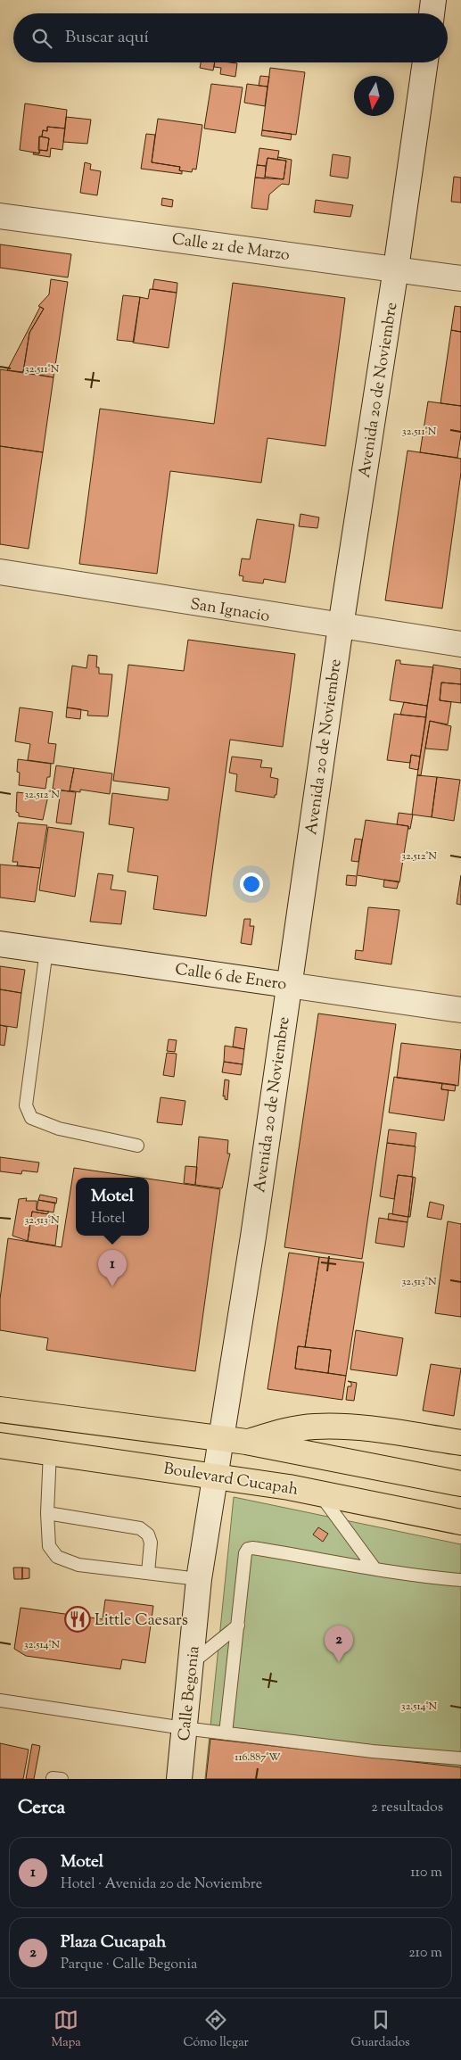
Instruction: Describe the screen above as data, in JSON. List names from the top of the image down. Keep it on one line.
{"streets":{"main road":["Calle 21 de Marzo","Avenida 20 de Noviembre","San Ignacio","Calle 6 de Enero","Boulevard Cucapah","Calle Begonia"]},"crossings":[["Calle 21 de Marzo","Avenida 20 de Noviembre"],["Avenida 20 de Noviembre","San Ignacio"],["Avenida 20 de Noviembre","Calle 6 de Enero"],["Avenida 20 de Noviembre","Boulevard Cucapah"],["Avenida 20 de Noviembre","Calle Begonia"],["Boulevard Cucapah","Calle Begonia"]],"places":{"restaurant":["Little Caesars"]},"north":"bottom","page":{"search":"Buscar aquí","popup":["Motel","Hotel"],"pins":["1","2"],"heading":["Cerca","2 resultados"],"list":[{"mark":"1","name":"Motel","note":"Hotel · Avenida 20 de Noviembre","value":"110 m"},{"mark":"2","name":"Plaza Cucapah","note":"Parque · Calle Begonia","value":"210 m"}],"nav":["Mapa","Cómo llegar","Guardados"]},"coordinates":["32.511°N","32.512°N","32.513°N","32.514°N","116.887°W"]}
